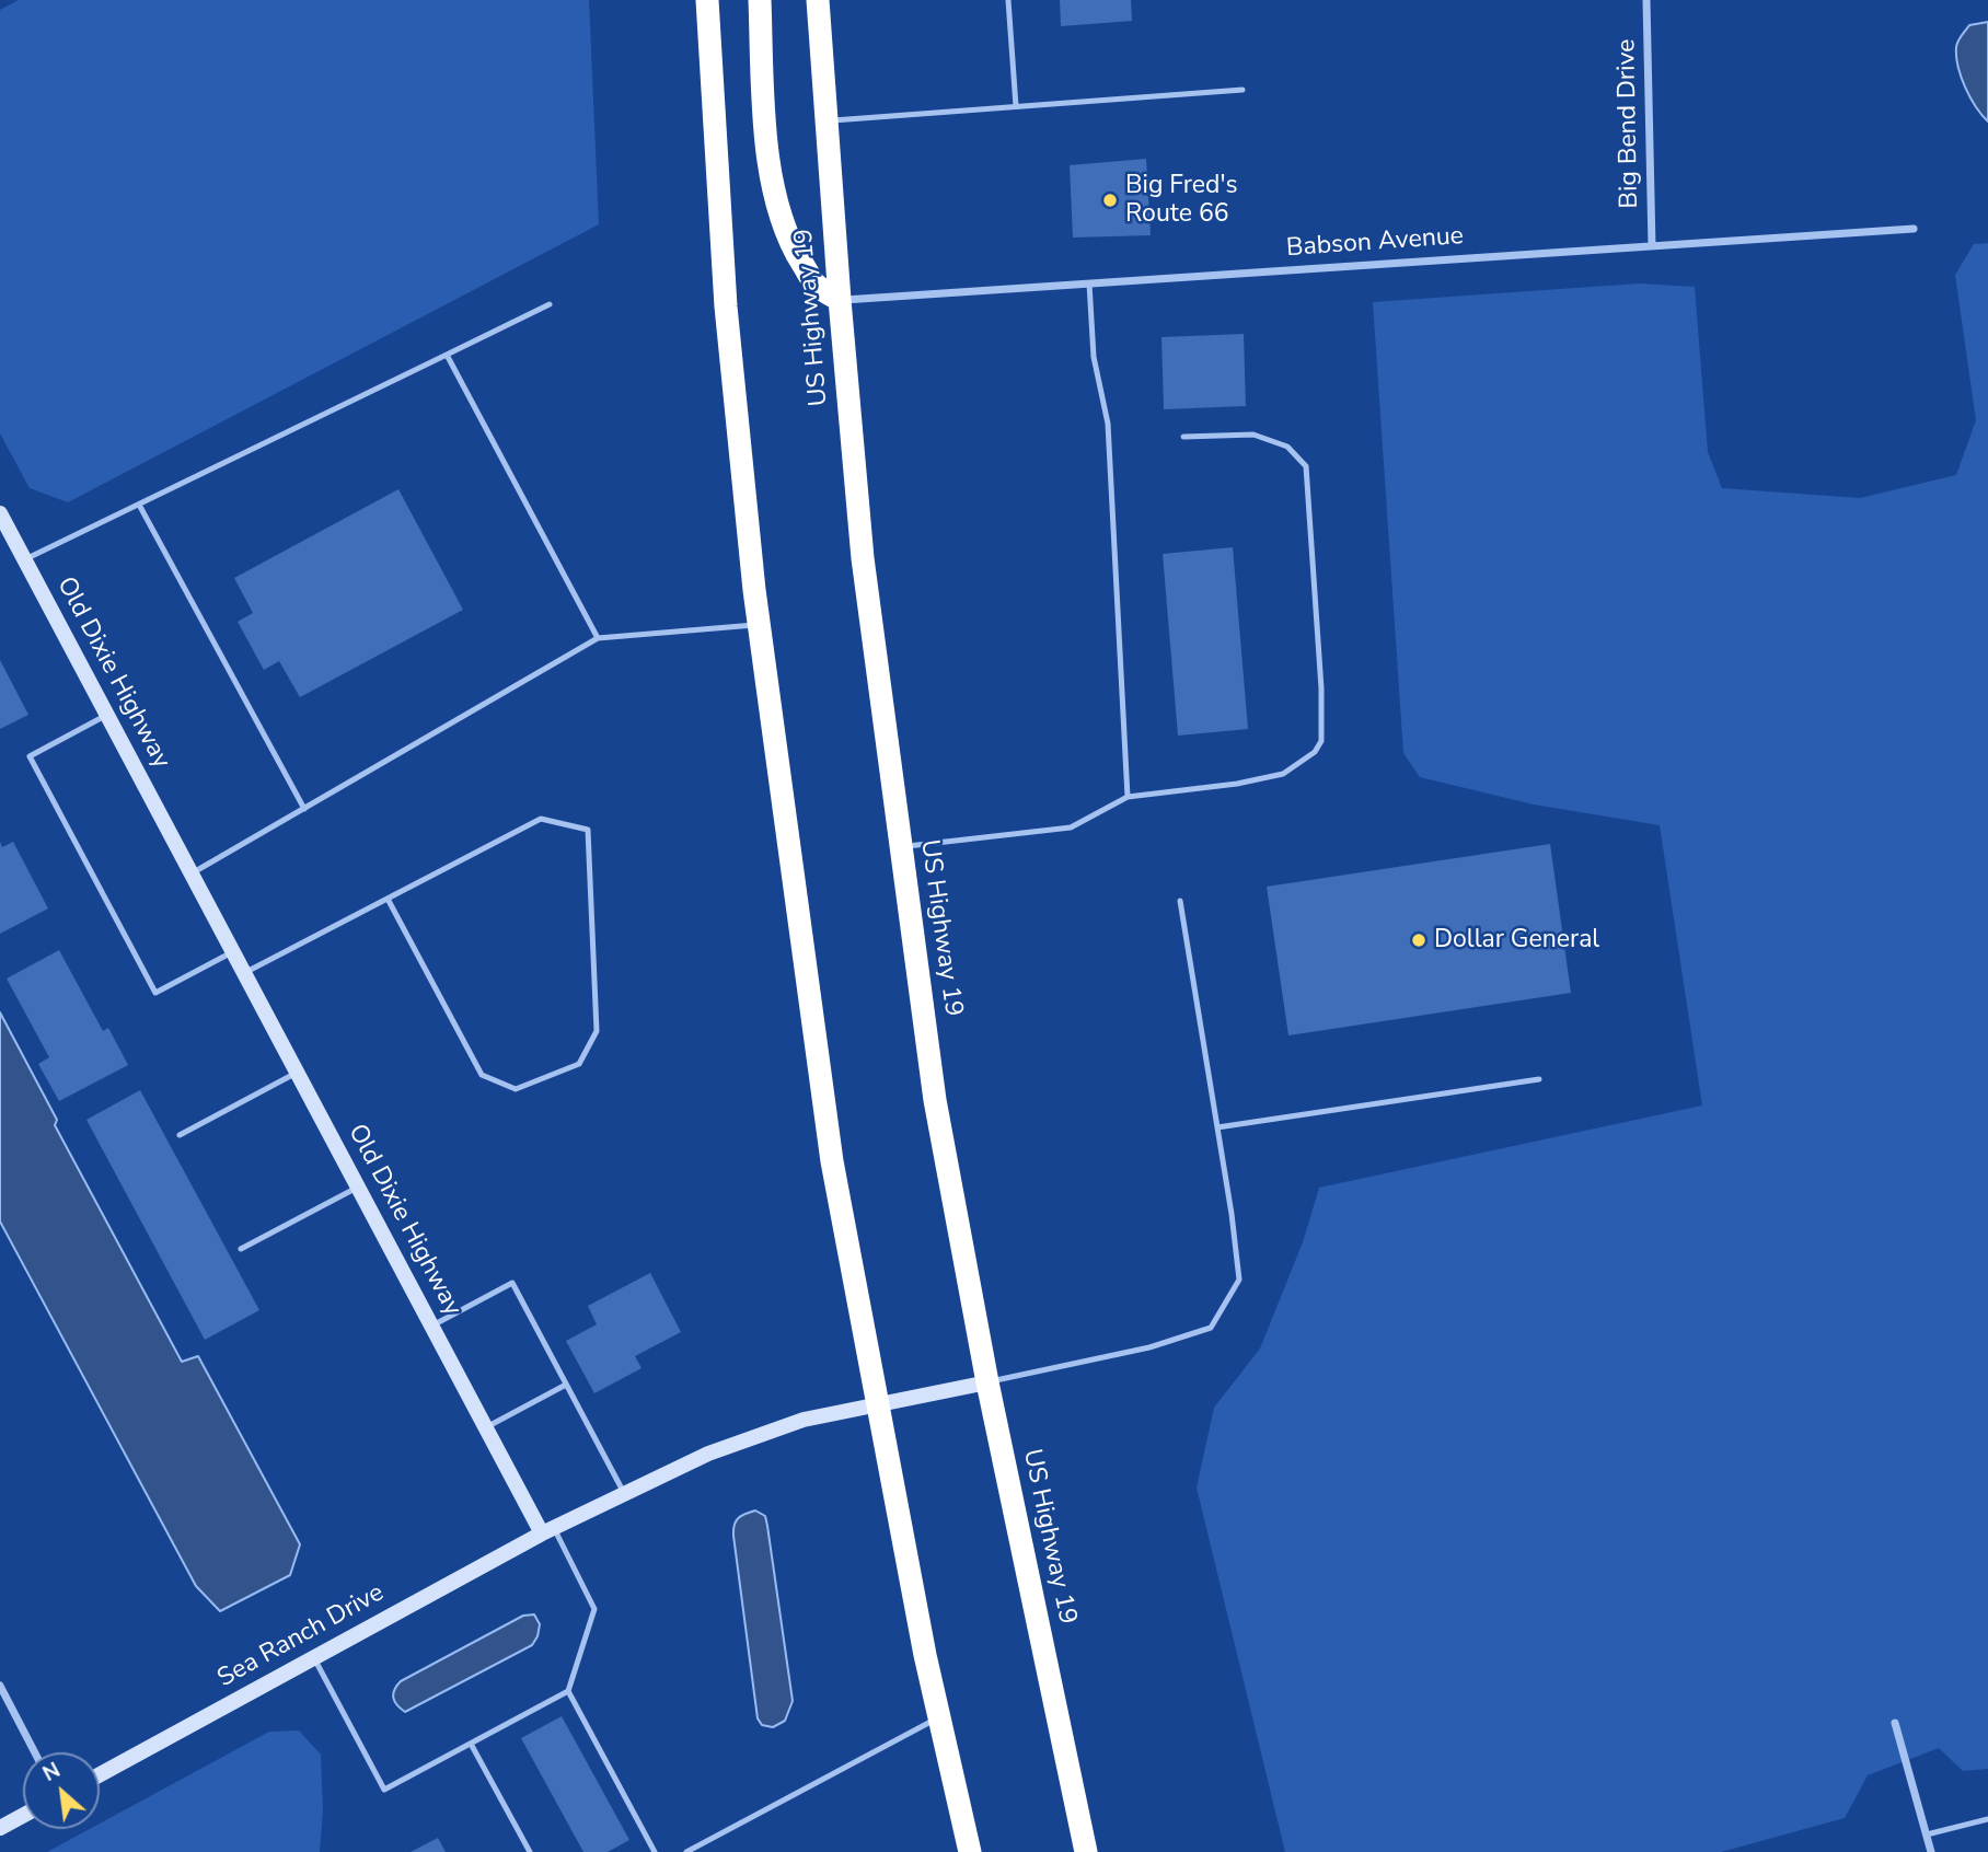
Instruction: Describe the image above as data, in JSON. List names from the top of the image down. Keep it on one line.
{"streets":{"highway":["US Highway 19"],"street":["Big Bend Drive","Babson Avenue","Old Dixie Highway","Sea Ranch Drive"]},"crossings":[["Big Bend Drive","Babson Avenue"],["Babson Avenue","US Highway 19"],["Old Dixie Highway","Sea Ranch Drive"]],"places":["Big Fred's Route 66","Dollar General"],"north":"top left"}
